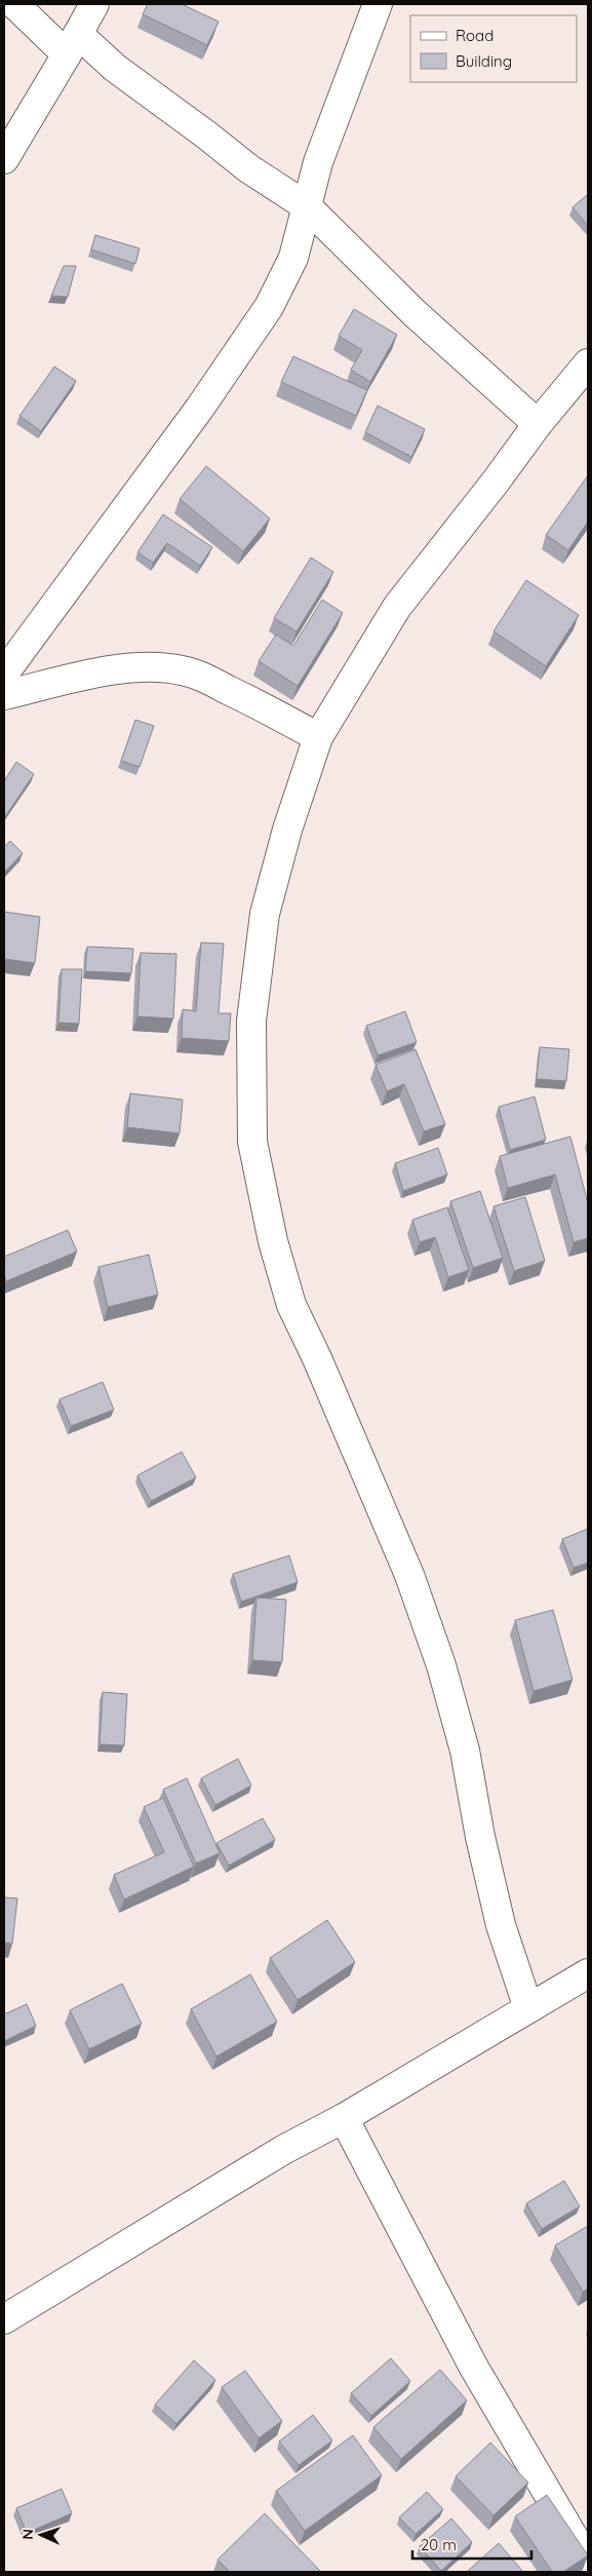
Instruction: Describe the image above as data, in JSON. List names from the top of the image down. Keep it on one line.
{"legend":["Road","Building"],"scale_bar":"20 m","north":"left"}
